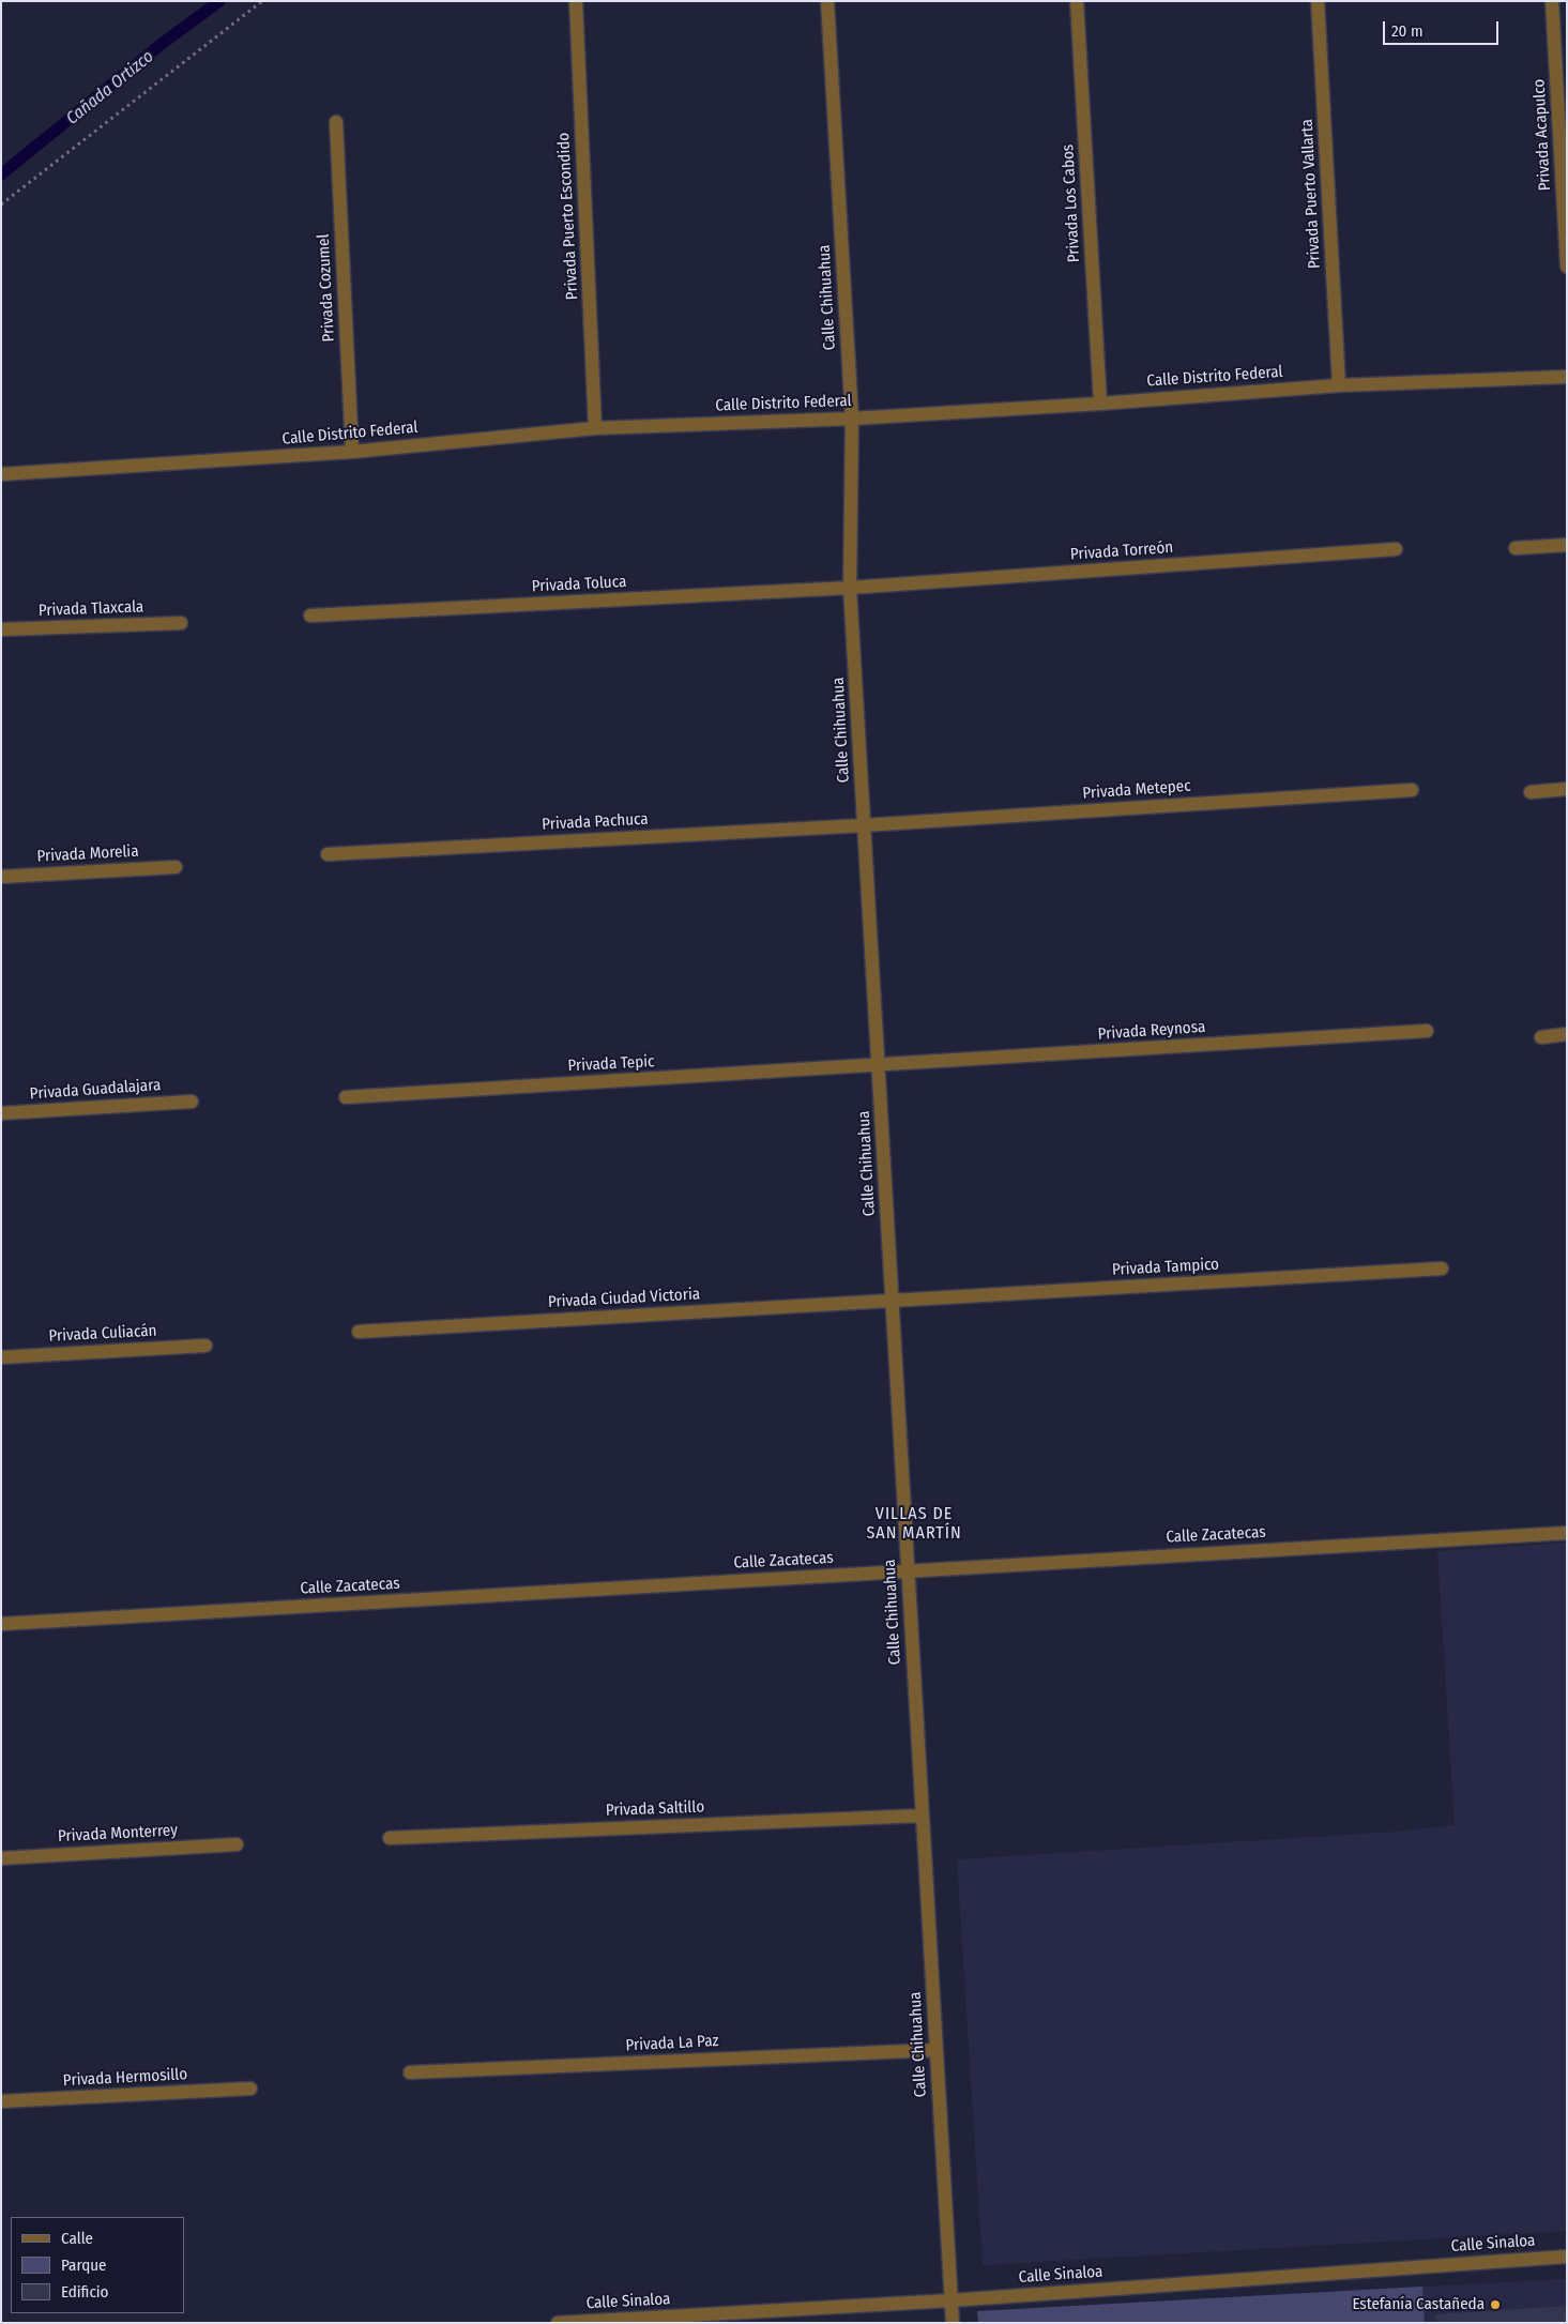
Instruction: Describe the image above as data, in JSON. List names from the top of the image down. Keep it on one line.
{"streets":{"street":["Privada Acapulco","Privada Puerto Vallarta","Privada Los Cabos","Privada Puerto Escondido","Privada Cozumel","Calle Chihuahua","Calle Distrito Federal","Privada Torreón","Privada Toluca","Privada Tlaxcala","Privada Metepec","Privada Pachuca","Privada Morelia","Privada Reynosa","Privada Tepic","Privada Guadalajara","Privada Tampico","Privada Ciudad Victoria","Privada Culiacán","Calle Zacatecas","Privada Saltillo","Privada Monterrey","Privada La Paz","Privada Hermosillo","Calle Sinaloa"]},"crossings":[["Privada Puerto Vallarta","Calle Distrito Federal"],["Privada Los Cabos","Calle Distrito Federal"],["Privada Puerto Escondido","Calle Distrito Federal"],["Privada Cozumel","Calle Distrito Federal"],["Calle Chihuahua","Calle Distrito Federal"],["Calle Chihuahua","Privada Torreón"],["Calle Chihuahua","Privada Toluca"],["Calle Chihuahua","Privada Metepec"],["Calle Chihuahua","Privada Pachuca"],["Calle Chihuahua","Privada Reynosa"],["Calle Chihuahua","Privada Tepic"],["Calle Chihuahua","Privada Tampico"],["Calle Chihuahua","Privada Ciudad Victoria"],["Calle Chihuahua","Calle Zacatecas"],["Calle Chihuahua","Privada Saltillo"],["Calle Chihuahua","Privada La Paz"],["Calle Chihuahua","Calle Sinaloa"],["Privada Torreón","Privada Toluca"],["Privada Metepec","Privada Pachuca"],["Privada Reynosa","Privada Tepic"],["Privada Tampico","Privada Ciudad Victoria"]],"districts":["VILLAS DE SAN MARTÍN"],"water":["Cañada Ortizco"],"places":["Estefanía Castañeda"],"legend":["Calle","Parque","Edificio"],"scale_bar":"20 m"}
